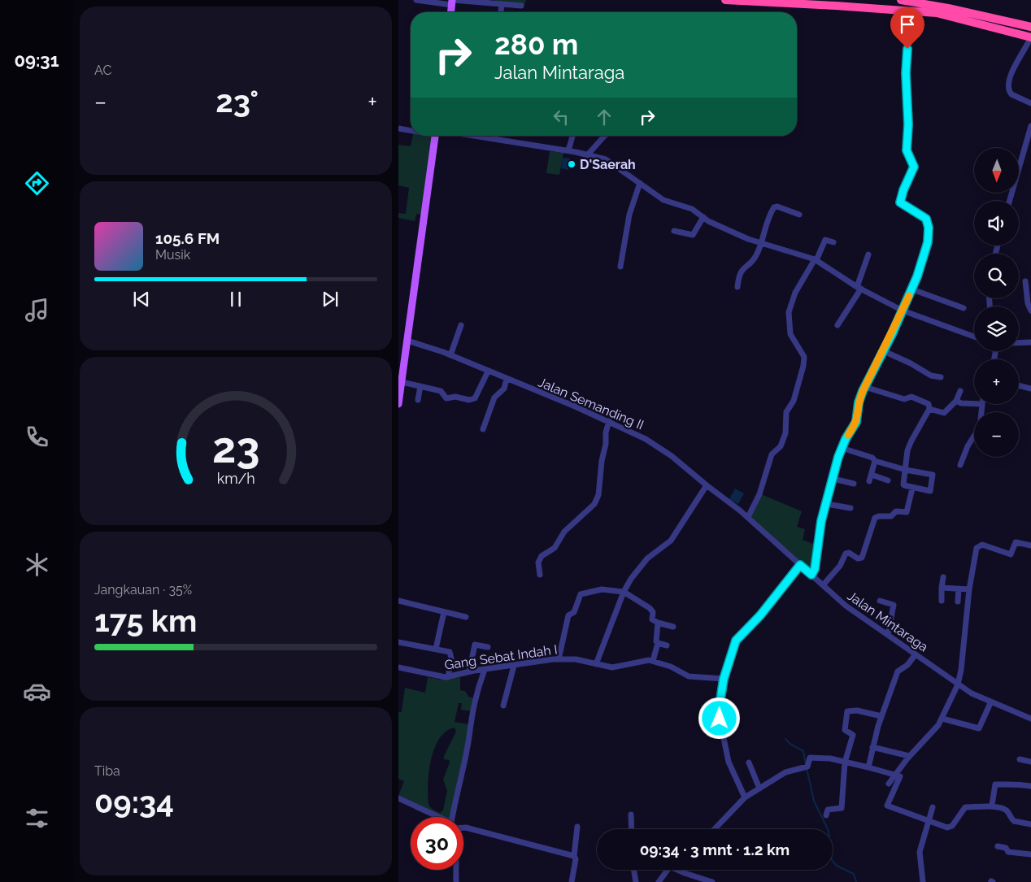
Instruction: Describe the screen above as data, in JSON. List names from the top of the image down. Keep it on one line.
{"streets":{"street":["Jalan Semanding II","Jalan Mintaraga","Gang Sebat Indah I"]},"crossings":[["Jalan Semanding II","Jalan Mintaraga"]],"places":["D'Saerah"],"north":"bottom","page":{"tabs":"09:31","tile":["AC",["Jangkauan · 35%","175 km"],["Tiba","09:34"]],"turn":["280 m","Jalan Mintaraga"],"heat":["−","23°","+"],"map_buttons":["+","−"],"song":["105.6 FM","Musik"],"limit":"30","trip":"09:34 · 3 mnt · 1.2 km","gauge":["23","km/h"]}}
